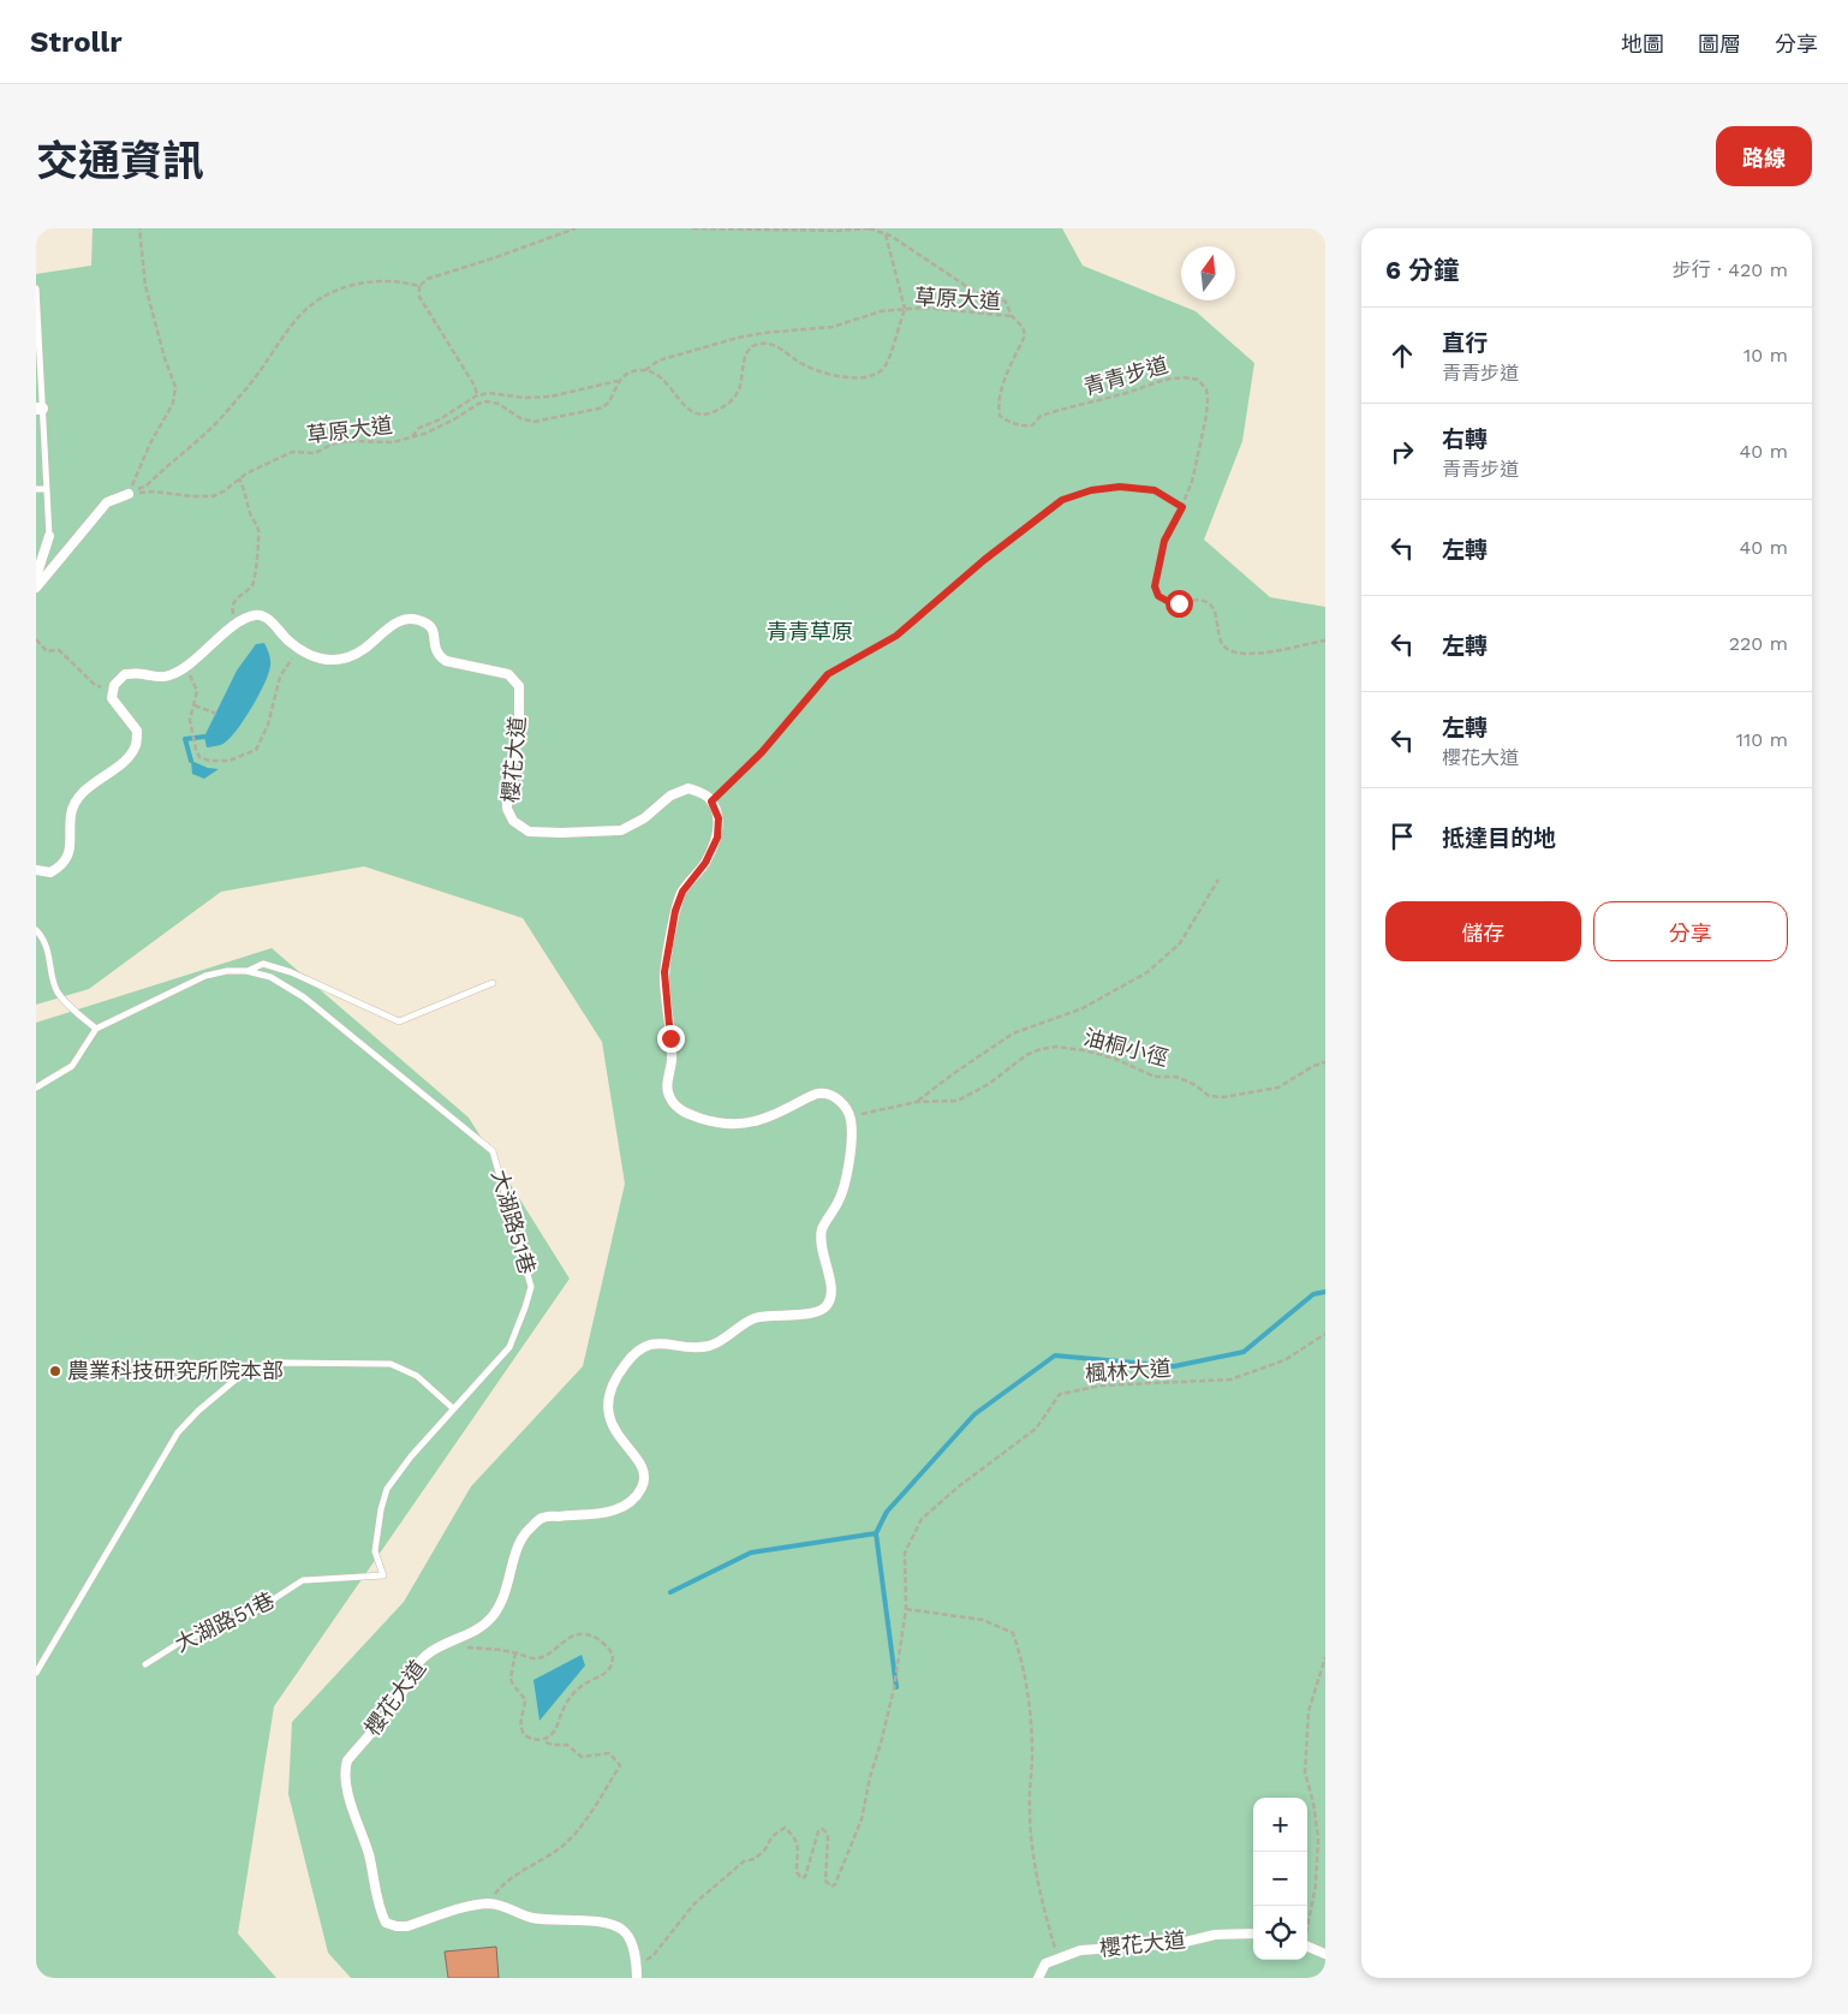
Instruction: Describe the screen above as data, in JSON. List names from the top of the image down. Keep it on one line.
{"streets":{"street":["櫻花大道"],"lane":["大湖路51巷"],"path":["草原大道","青青步道","油桐小徑","楓林大道"]},"crossings":[["草原大道","青青步道"],["櫻花大道","油桐小徑"]],"parks":["青青草原"],"places":["農業科技研究所院本部"],"north":"top","page":{"header":"Strollr","nav":["地圖","圖層","分享"],"title":"交通資訊","buttons":["路線",["儲存","分享"]],"heading":["6 分鐘","步行 · 420 m"],"list":[["直行","青青步道","10 m"],["右轉","青青步道","40 m"],["左轉","40 m"],["左轉","220 m"],["左轉","櫻花大道","110 m"],"抵達目的地"],"map_buttons":["+","−"]}}
